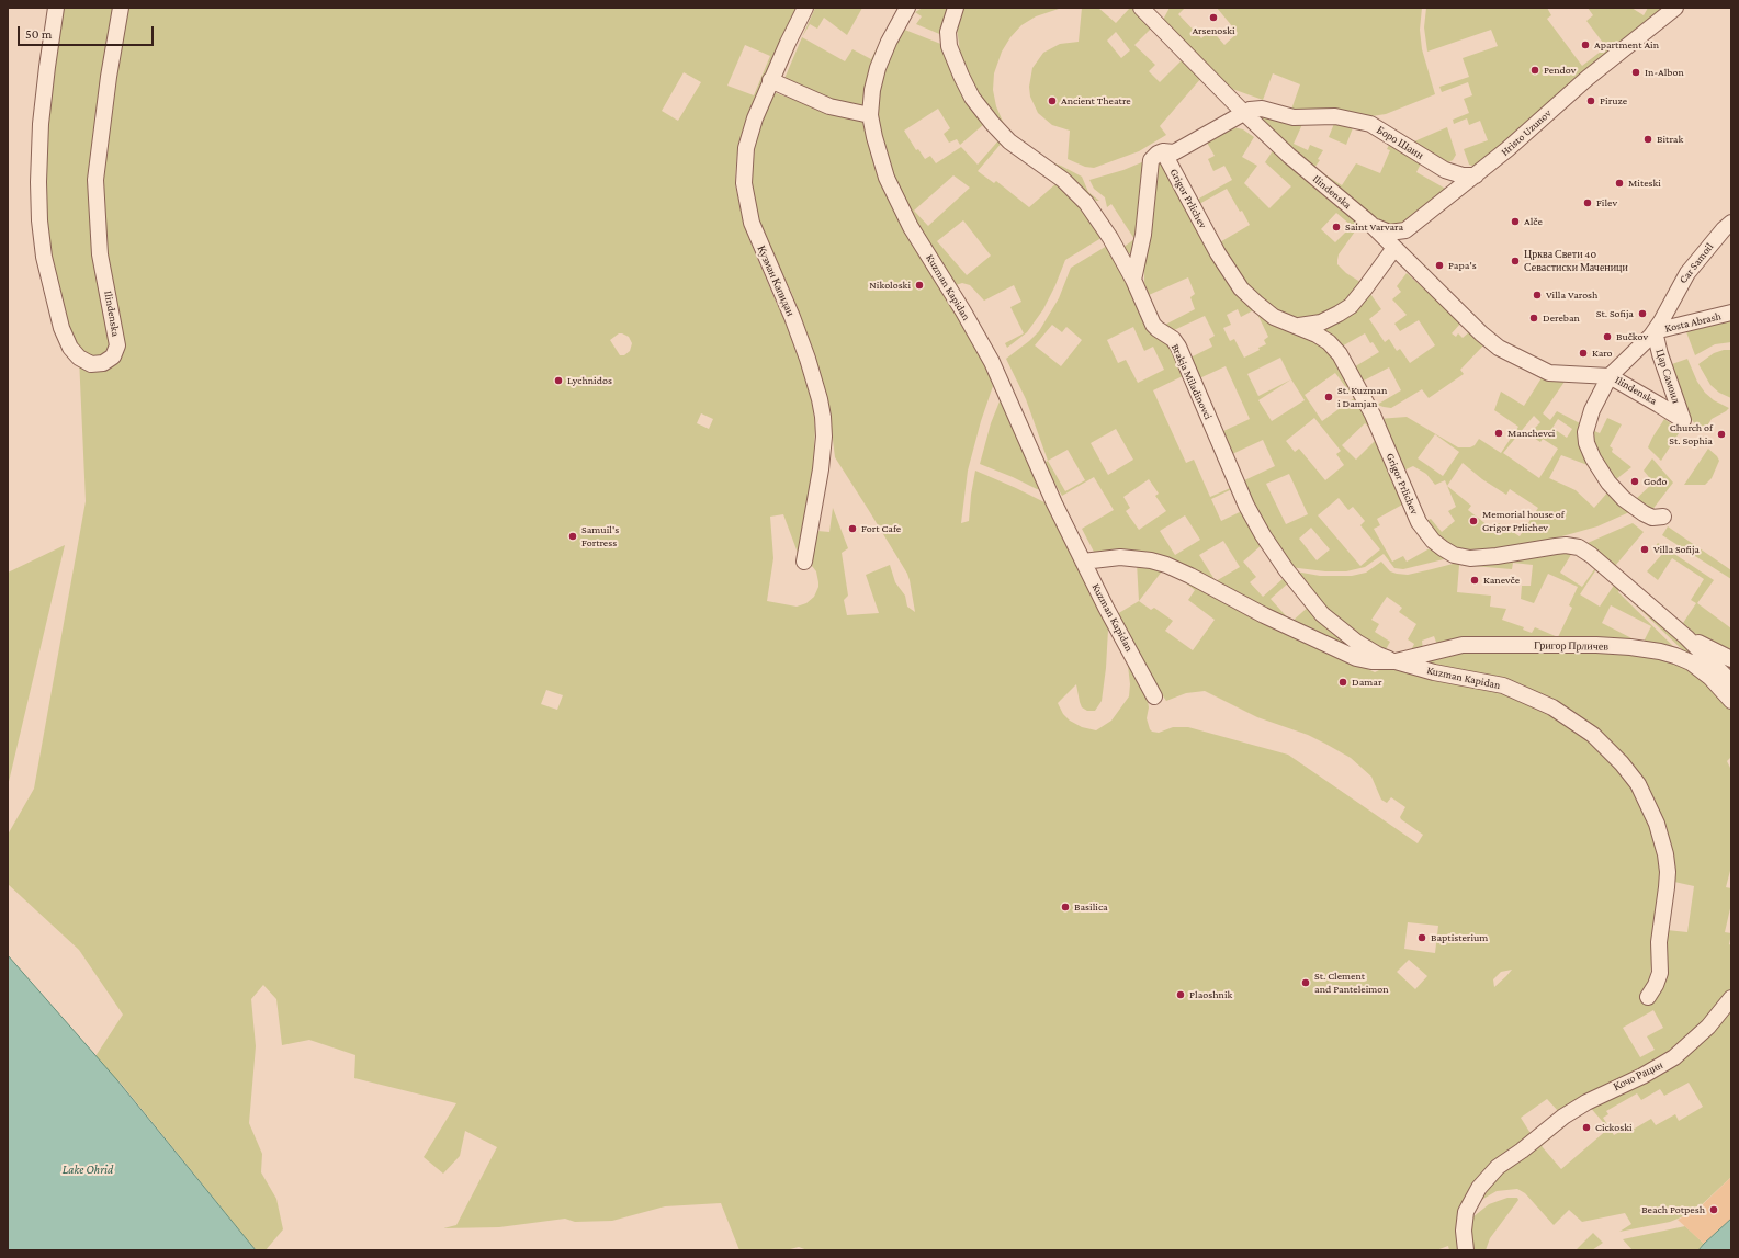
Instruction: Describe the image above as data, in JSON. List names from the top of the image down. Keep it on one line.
{"streets":{"street":["Hristo Uzunov","Боро Шаин","Ilindenska","Grigor Prlichev","Car Samoil","Кузман Капидан","Kuzman Kapidan","Kosta Abrash","Цар Самоил","Brakja Miladinovci","Григор Прличев","Кочо Рацин"]},"crossings":[["Hristo Uzunov","Боро Шаин"],["Hristo Uzunov","Ilindenska"],["Боро Шаин","Ilindenska"],["Ilindenska","Car Samoil"],["Ilindenska","Kosta Abrash"],["Ilindenska","Цар Самоил"],["Car Samoil","Kosta Abrash"],["Car Samoil","Цар Самоил"],["Kuzman Kapidan","Brakja Miladinovci"],["Kuzman Kapidan","Григор Прличев"],["Kosta Abrash","Цар Самоил"],["Brakja Miladinovci","Григор Прличев"]],"water":["Lake Ohrid"],"places":["Arsenoski","Apartment Ain","Pendov","In-Albon","Ancient Theatre","Piruze","Bitrak","Miteski","Filev","Alče","Saint Varvara","Црква Свети 40 Севастиски Маченици","Papa's","Nikoloski","Villa Varosh","St. Sofija","Dereban","Bučkov","Karo","Lychnidos","St. Kuzman i Damjan","Manchevci","Church of St. Sophia","Gođo","Memorial house of Grigor Prlichev","Fort Cafe","Samuil's Fortress","Villa Sofija","Kanevče","Damar","Basilica","Baptisterium","St. Clement and Panteleimon","Plaoshnik","Cickoski","Beach Potpesh"],"scale_bar":"50 m"}
